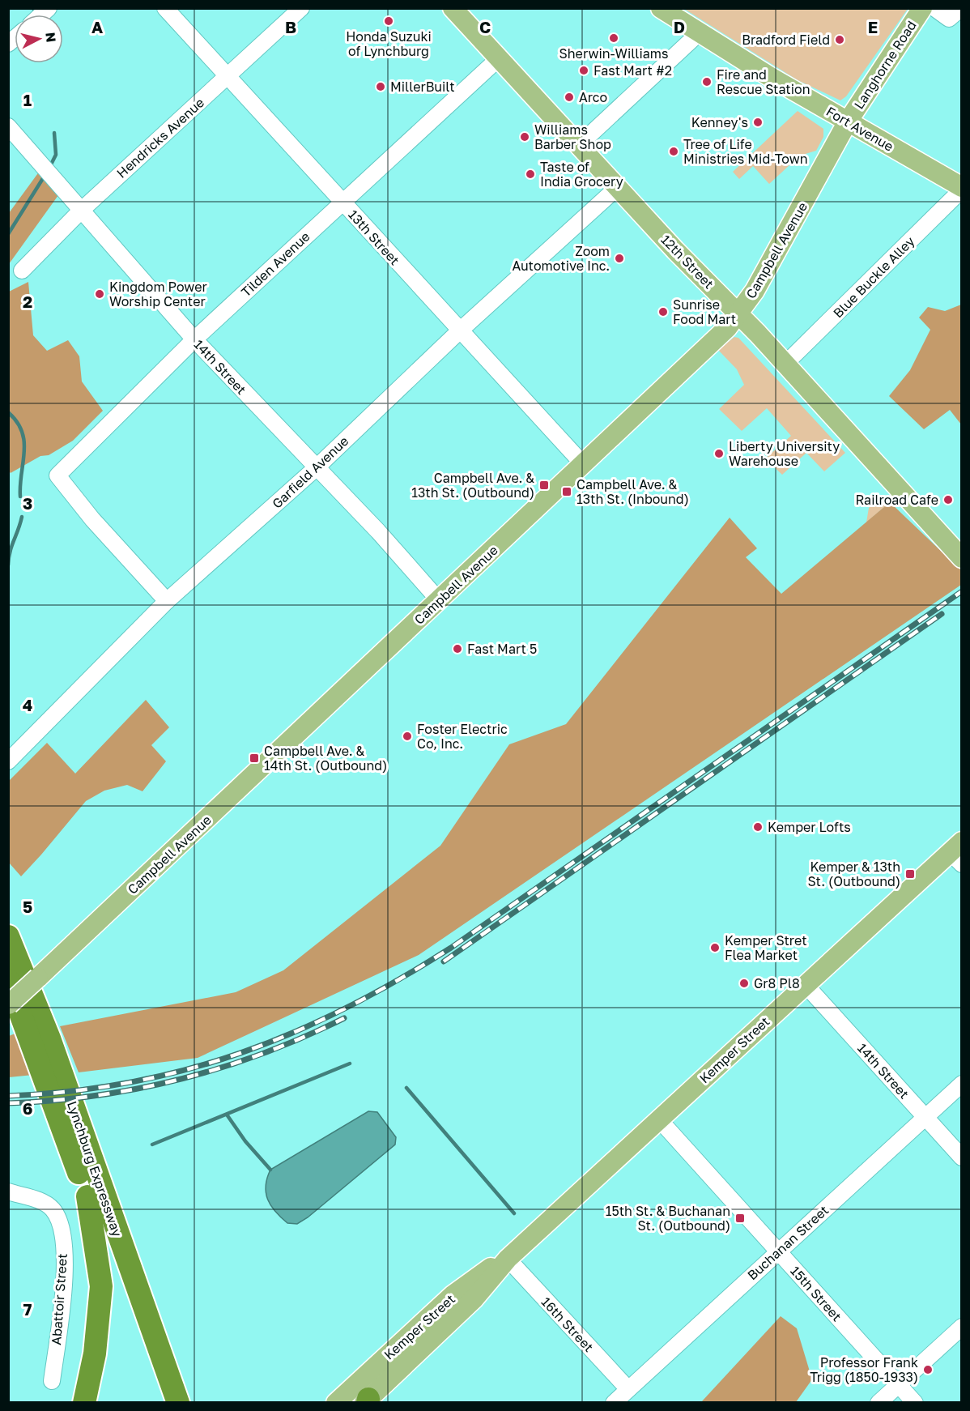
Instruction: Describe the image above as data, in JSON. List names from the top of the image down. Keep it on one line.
{"streets":{"highway":["Lynchburg Expressway"],"main road":["Langhorne Road","Fort Avenue","Campbell Avenue","12th Street","Kemper Street"],"street":["Hendricks Avenue","13th Street","Tilden Avenue","Blue Buckle Alley","14th Street","Garfield Avenue","Buchanan Street","15th Street","Abattoir Street","16th Street"]},"crossings":[["Langhorne Road","Fort Avenue"],["Langhorne Road","Campbell Avenue"],["Fort Avenue","Campbell Avenue"],["Fort Avenue","Blue Buckle Alley"],["Hendricks Avenue","13th Street"],["Hendricks Avenue","14th Street"],["13th Street","Campbell Avenue"],["13th Street","Tilden Avenue"],["13th Street","Garfield Avenue"],["Campbell Avenue","12th Street"],["Campbell Avenue","14th Street"],["12th Street","Tilden Avenue"],["12th Street","Blue Buckle Alley"],["12th Street","Garfield Avenue"],["Tilden Avenue","14th Street"],["Tilden Avenue","Garfield Avenue"],["14th Street","Garfield Avenue"],["14th Street","Kemper Street"],["14th Street","Buchanan Street"],["Kemper Street","15th Street"],["Kemper Street","16th Street"],["Buchanan Street","15th Street"],["Buchanan Street","16th Street"]],"places":{"other":["Honda Suzuki of Lynchburg","Sherwin-Williams","Bradford Field","Fast Mart #2","Fire and Rescue Station","MillerBuilt","Arco","Kenney's","Williams Barber Shop","Tree of Life Ministries Mid-Town","Taste of India Grocery","Zoom Automotive Inc.","Kingdom Power Worship Center","Sunrise Food Mart","Liberty University Warehouse","Railroad Cafe","Fast Mart 5","Foster Electric Co, Inc.","Kemper Lofts","Kemper Stret Flea Market","Gr8 Pl8","Professor Frank Trigg (1850-1933)"],"transit":["Campbell Ave. & 13th St. (Outbound)","Campbell Ave. & 13th St. (Inbound)","Campbell Ave. & 14th St. (Outbound)","Kemper & 13th St. (Outbound)","15th St. & Buchanan St. (Outbound)"]},"north":"right","grid":{"columns":["A","B","C","D","E"],"rows":["1","2","3","4","5","6","7"]}}
